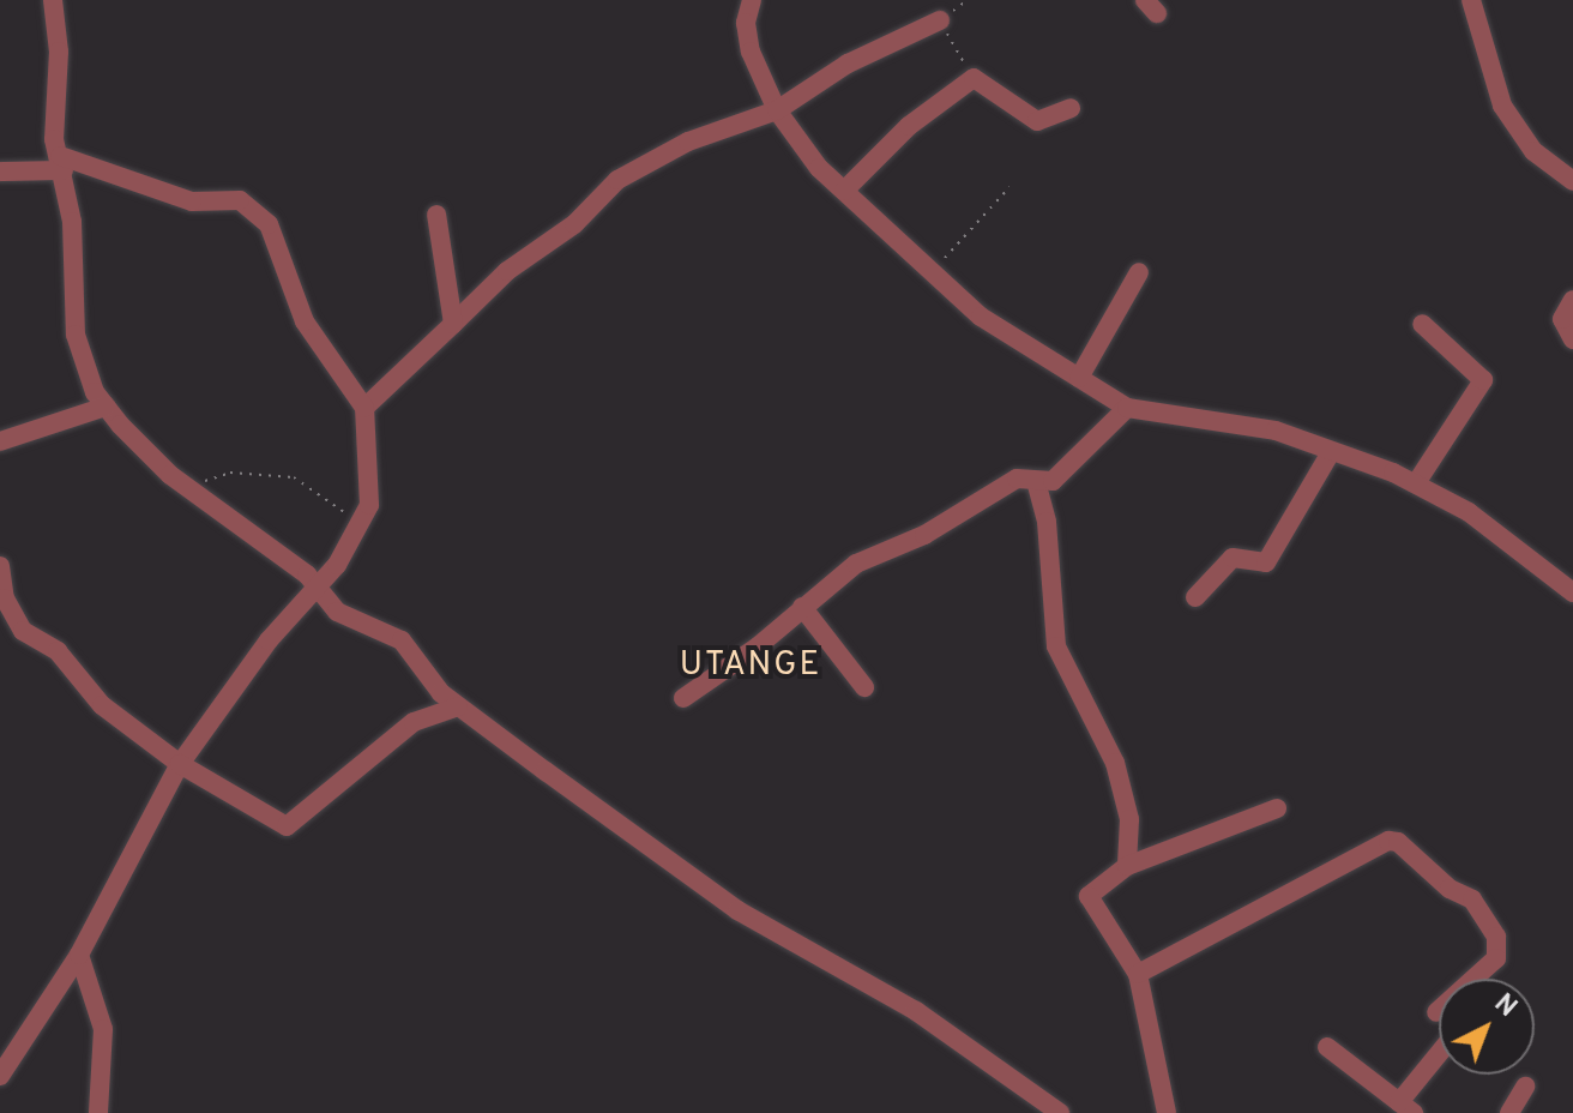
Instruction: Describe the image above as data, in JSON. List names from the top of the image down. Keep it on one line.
{"districts":["UTANGE"],"north":"top right"}
